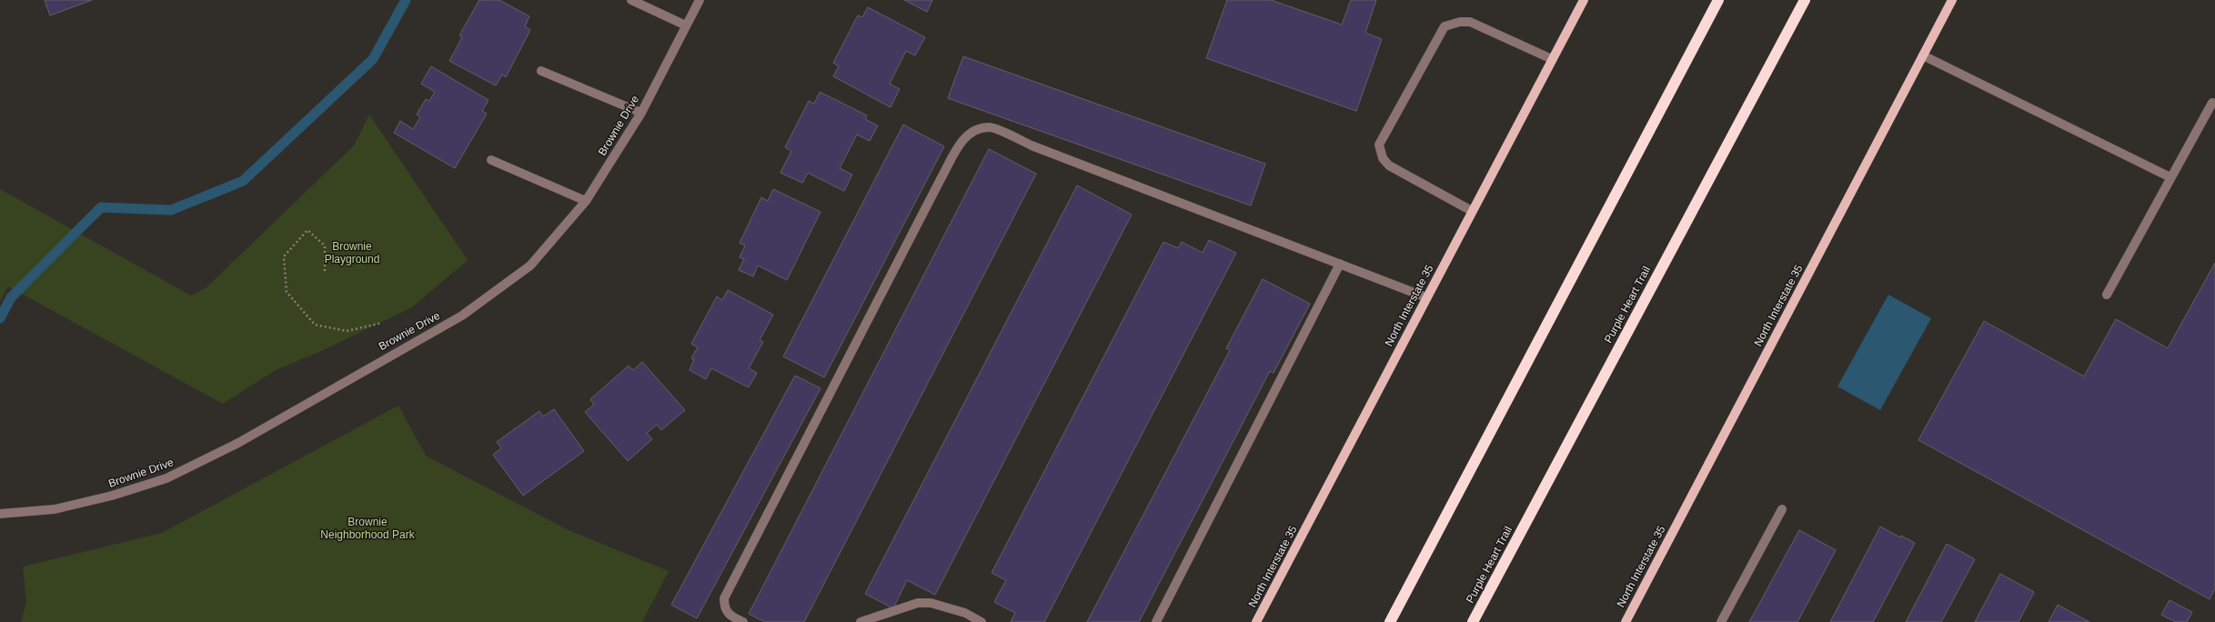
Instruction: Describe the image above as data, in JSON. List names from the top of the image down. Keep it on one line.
{"streets":{"highway":["Purple Heart Trail"],"main road":["North Interstate 35"],"street":["Brownie Drive"]},"parks":["Brownie Playground","Brownie Neighborhood Park"]}
